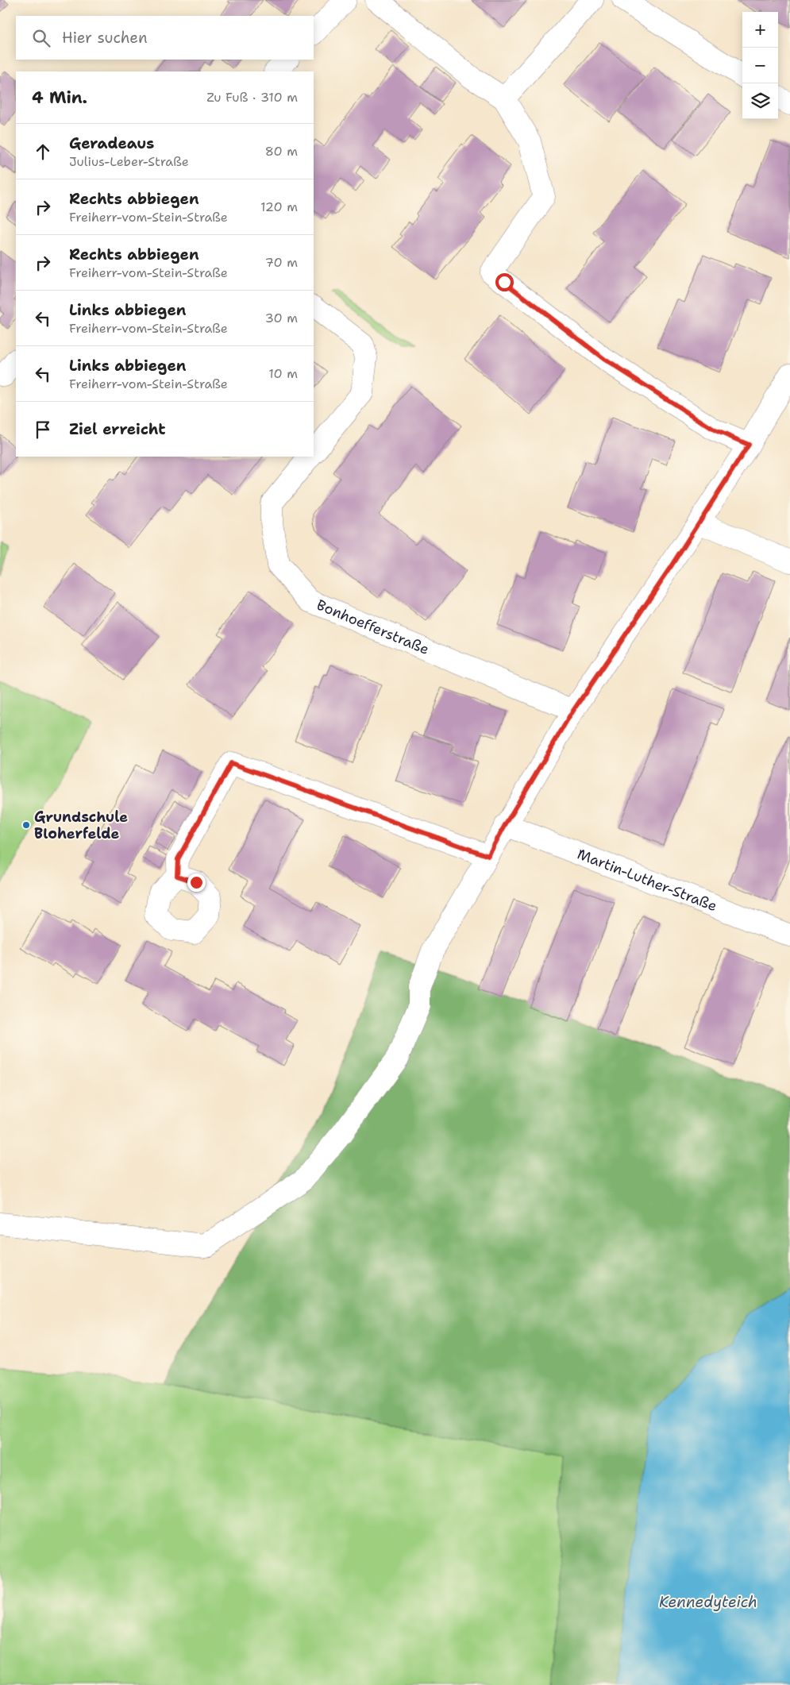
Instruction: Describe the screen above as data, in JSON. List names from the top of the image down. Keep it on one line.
{"streets":{"street":["Bonhoefferstraße","Martin-Luther-Straße"]},"water":["Kennedyteich"],"places":["Grundschule Bloherfelde"],"page":{"map_buttons":["+","−"],"search":"Hier suchen","heading":["4 Min.","Zu Fuß · 310 m"],"list":[["Geradeaus","Julius-Leber-Straße","80 m"],["Rechts abbiegen","Freiherr-vom-Stein-Straße","120 m"],["Rechts abbiegen","Freiherr-vom-Stein-Straße","70 m"],["Links abbiegen","Freiherr-vom-Stein-Straße","30 m"],["Links abbiegen","Freiherr-vom-Stein-Straße","10 m"],"Ziel erreicht"]}}
